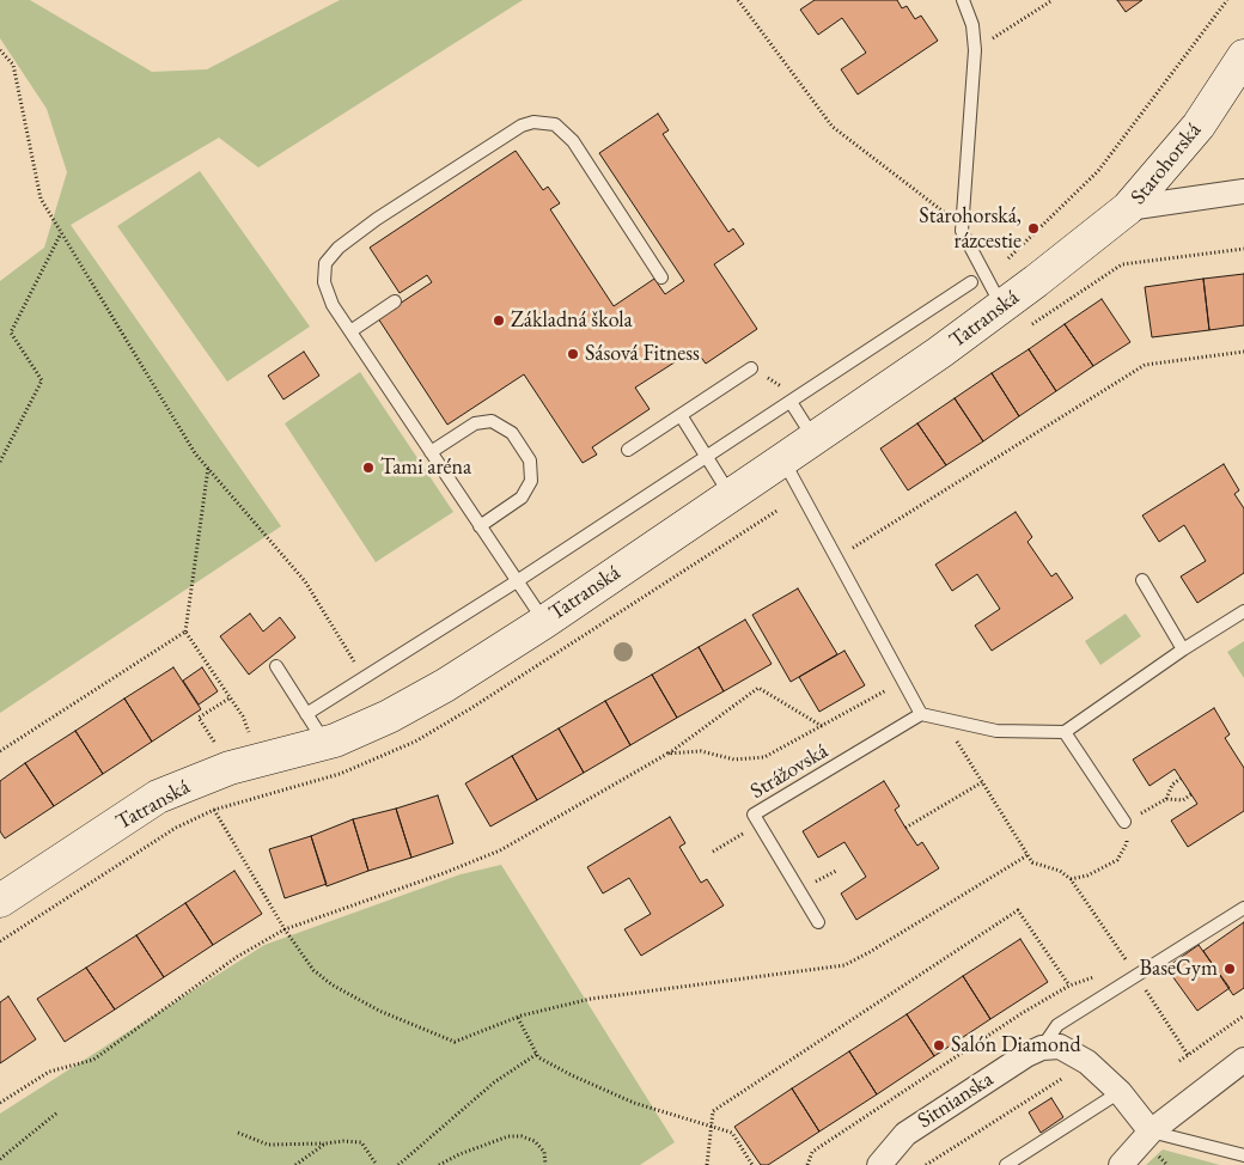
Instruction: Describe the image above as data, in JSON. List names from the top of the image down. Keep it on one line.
{"streets":{"street":["Starohorská","Tatranská","Sitnianska"],"lane":["Strážovská"]},"crossings":[["Starohorská","Tatranská"]],"places":["Starohorská, rázcestie","Základná škola","Sásová Fitness","Tami aréna","BaseGym","Salón Diamond"]}
